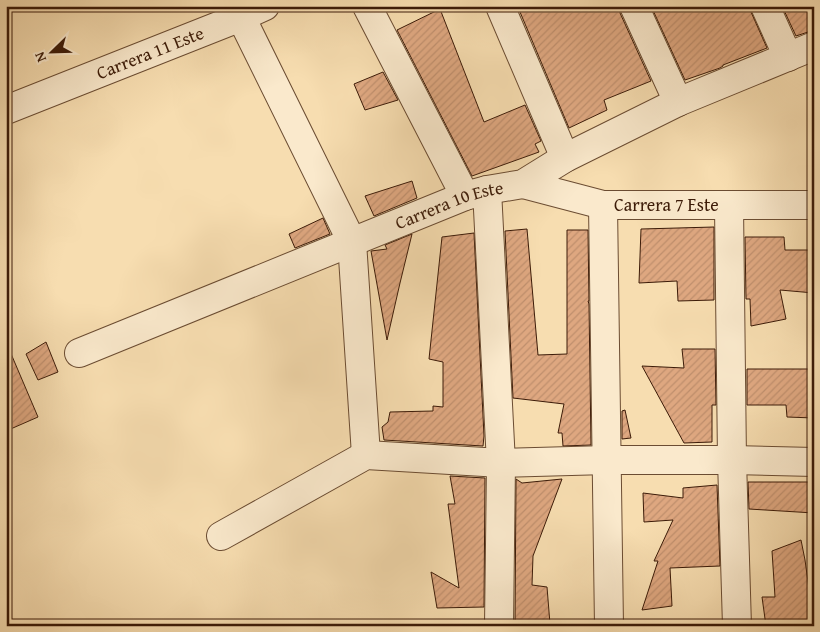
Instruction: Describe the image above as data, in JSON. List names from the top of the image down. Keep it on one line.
{"streets":{"street":["Carrera 11 Este","Carrera 7 Este","Carrera 10 Este"]},"crossings":[["Carrera 7 Este","Carrera 10 Este"]],"north":"bottom left"}
